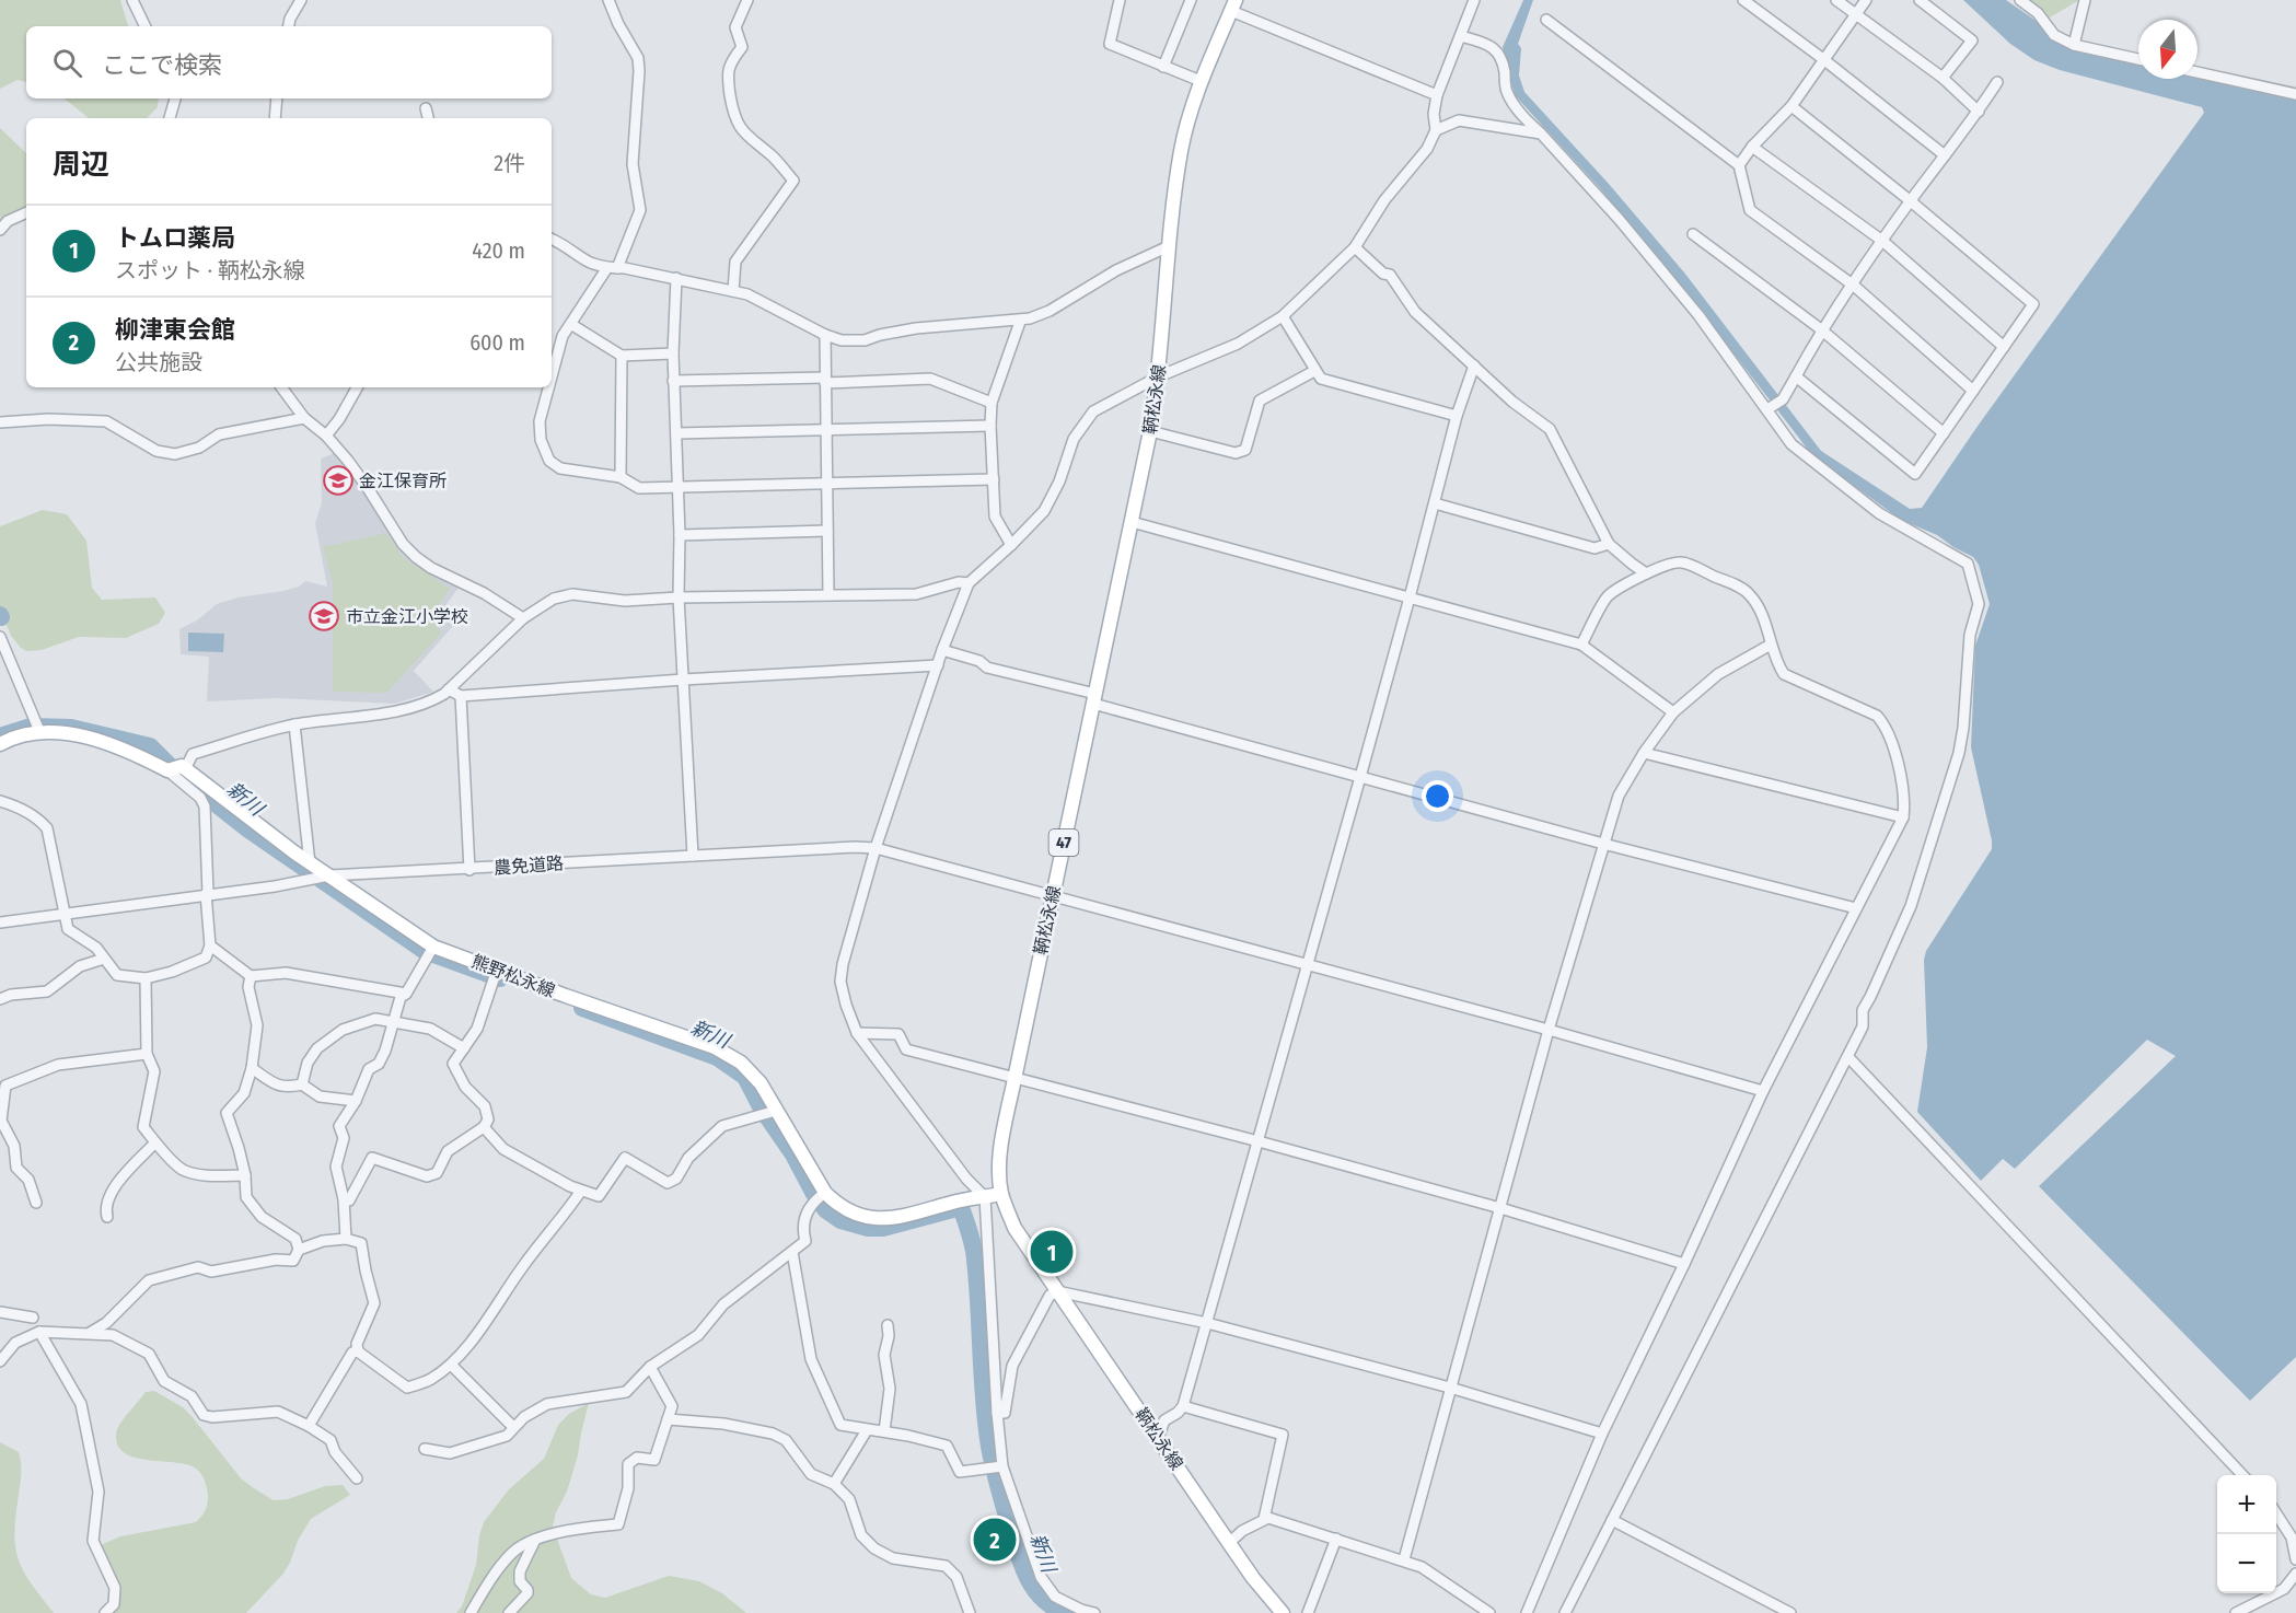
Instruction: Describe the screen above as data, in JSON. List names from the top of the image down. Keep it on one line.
{"streets":{"main road":["鞆松永線","47","熊野松永線"],"street":["農免道路"]},"crossings":[["鞆松永線","農免道路"],["鞆松永線","熊野松永線"],["農免道路","熊野松永線"]],"water":["新川"],"places":{"school or university":["金江保育所","市立金江小学校"]},"north":"bottom","page":{"search":"ここで検索","heading":["周辺","2件"],"list":[{"mark":"1","name":"トムロ薬局","note":"スポット · 鞆松永線","value":"420 m"},{"mark":"2","name":"柳津東会館","note":"公共施設","value":"600 m"}],"pins":["1","2"],"map_buttons":["+","−"]}}
